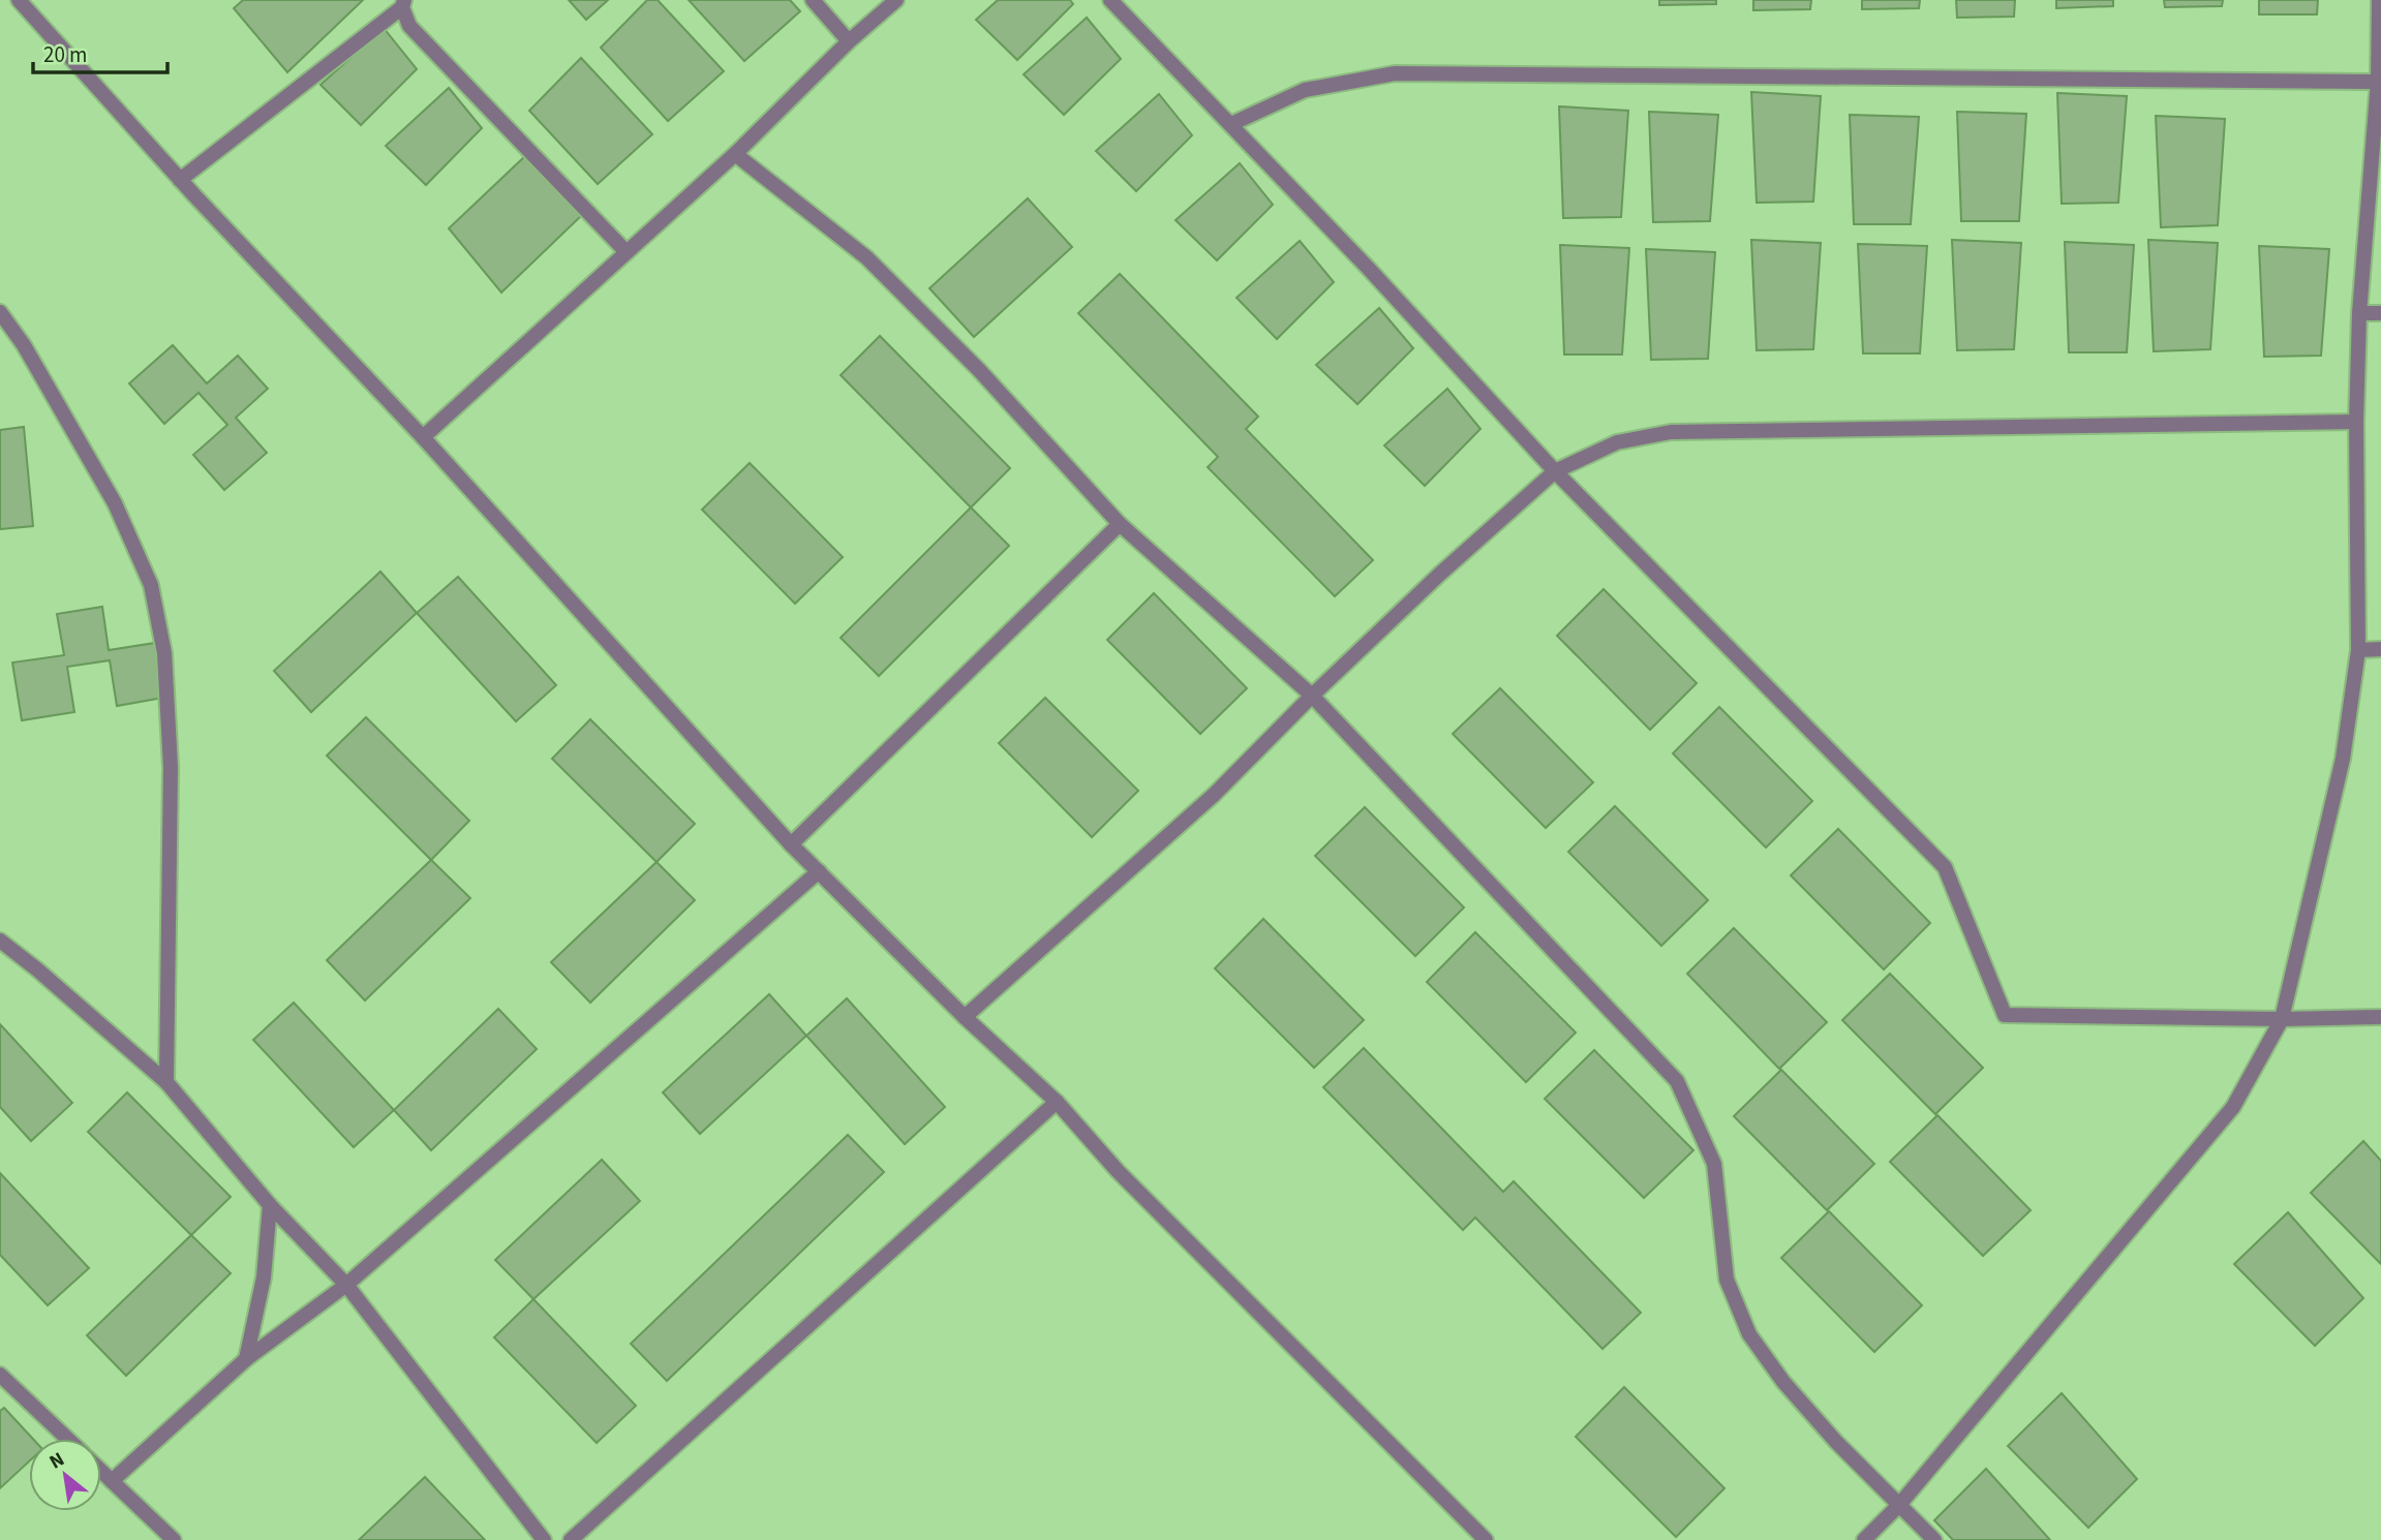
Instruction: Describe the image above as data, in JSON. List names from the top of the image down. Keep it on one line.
{"scale_bar":"20 m","north":"top left"}
